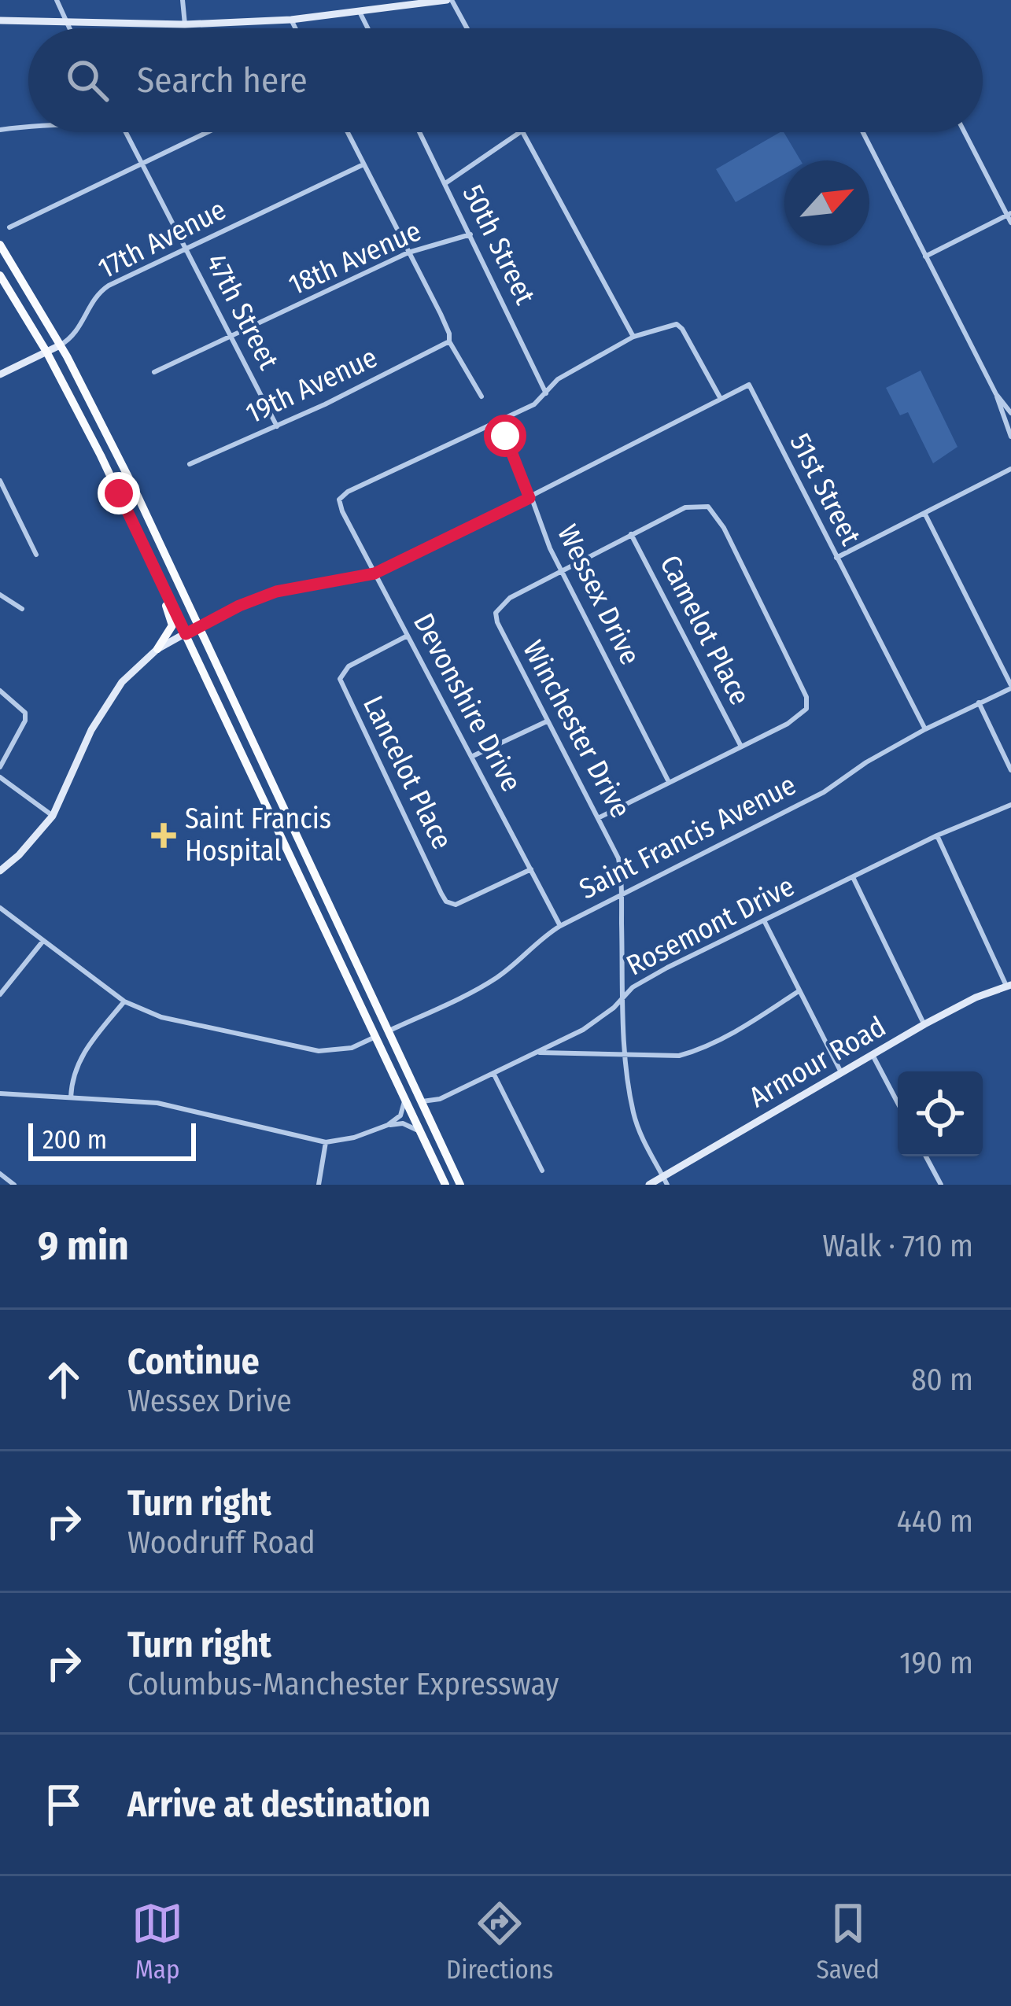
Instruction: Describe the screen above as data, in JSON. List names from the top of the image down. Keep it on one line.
{"streets":{"street":["17th Avenue","50th Street","18th Avenue","47th Street","19th Avenue","51st Street","Wessex Drive","Camelot Place","Devonshire Drive","Winchester Drive","Lancelot Place","Saint Francis Avenue","Rosemont Drive","Armour Road"]},"crossings":[["17th Avenue","47th Street"],["50th Street","18th Avenue"],["18th Avenue","47th Street"],["47th Street","19th Avenue"],["51st Street","Saint Francis Avenue"],["Wessex Drive","Devonshire Drive"],["Wessex Drive","Winchester Drive"],["Devonshire Drive","Lancelot Place"],["Devonshire Drive","Saint Francis Avenue"],["Winchester Drive","Saint Francis Avenue"]],"places":{"health":["Saint Francis Hospital"]},"scale_bar":"200 m","north":"top right","page":{"search":"Search here","scale":"200 m","heading":["9 min","Walk · 710 m"],"list":[["Continue","Wessex Drive","80 m"],["Turn right","Woodruff Road","440 m"],["Turn right","Columbus-Manchester Expressway","190 m"],"Arrive at destination"],"nav":["Map","Directions","Saved"]}}
